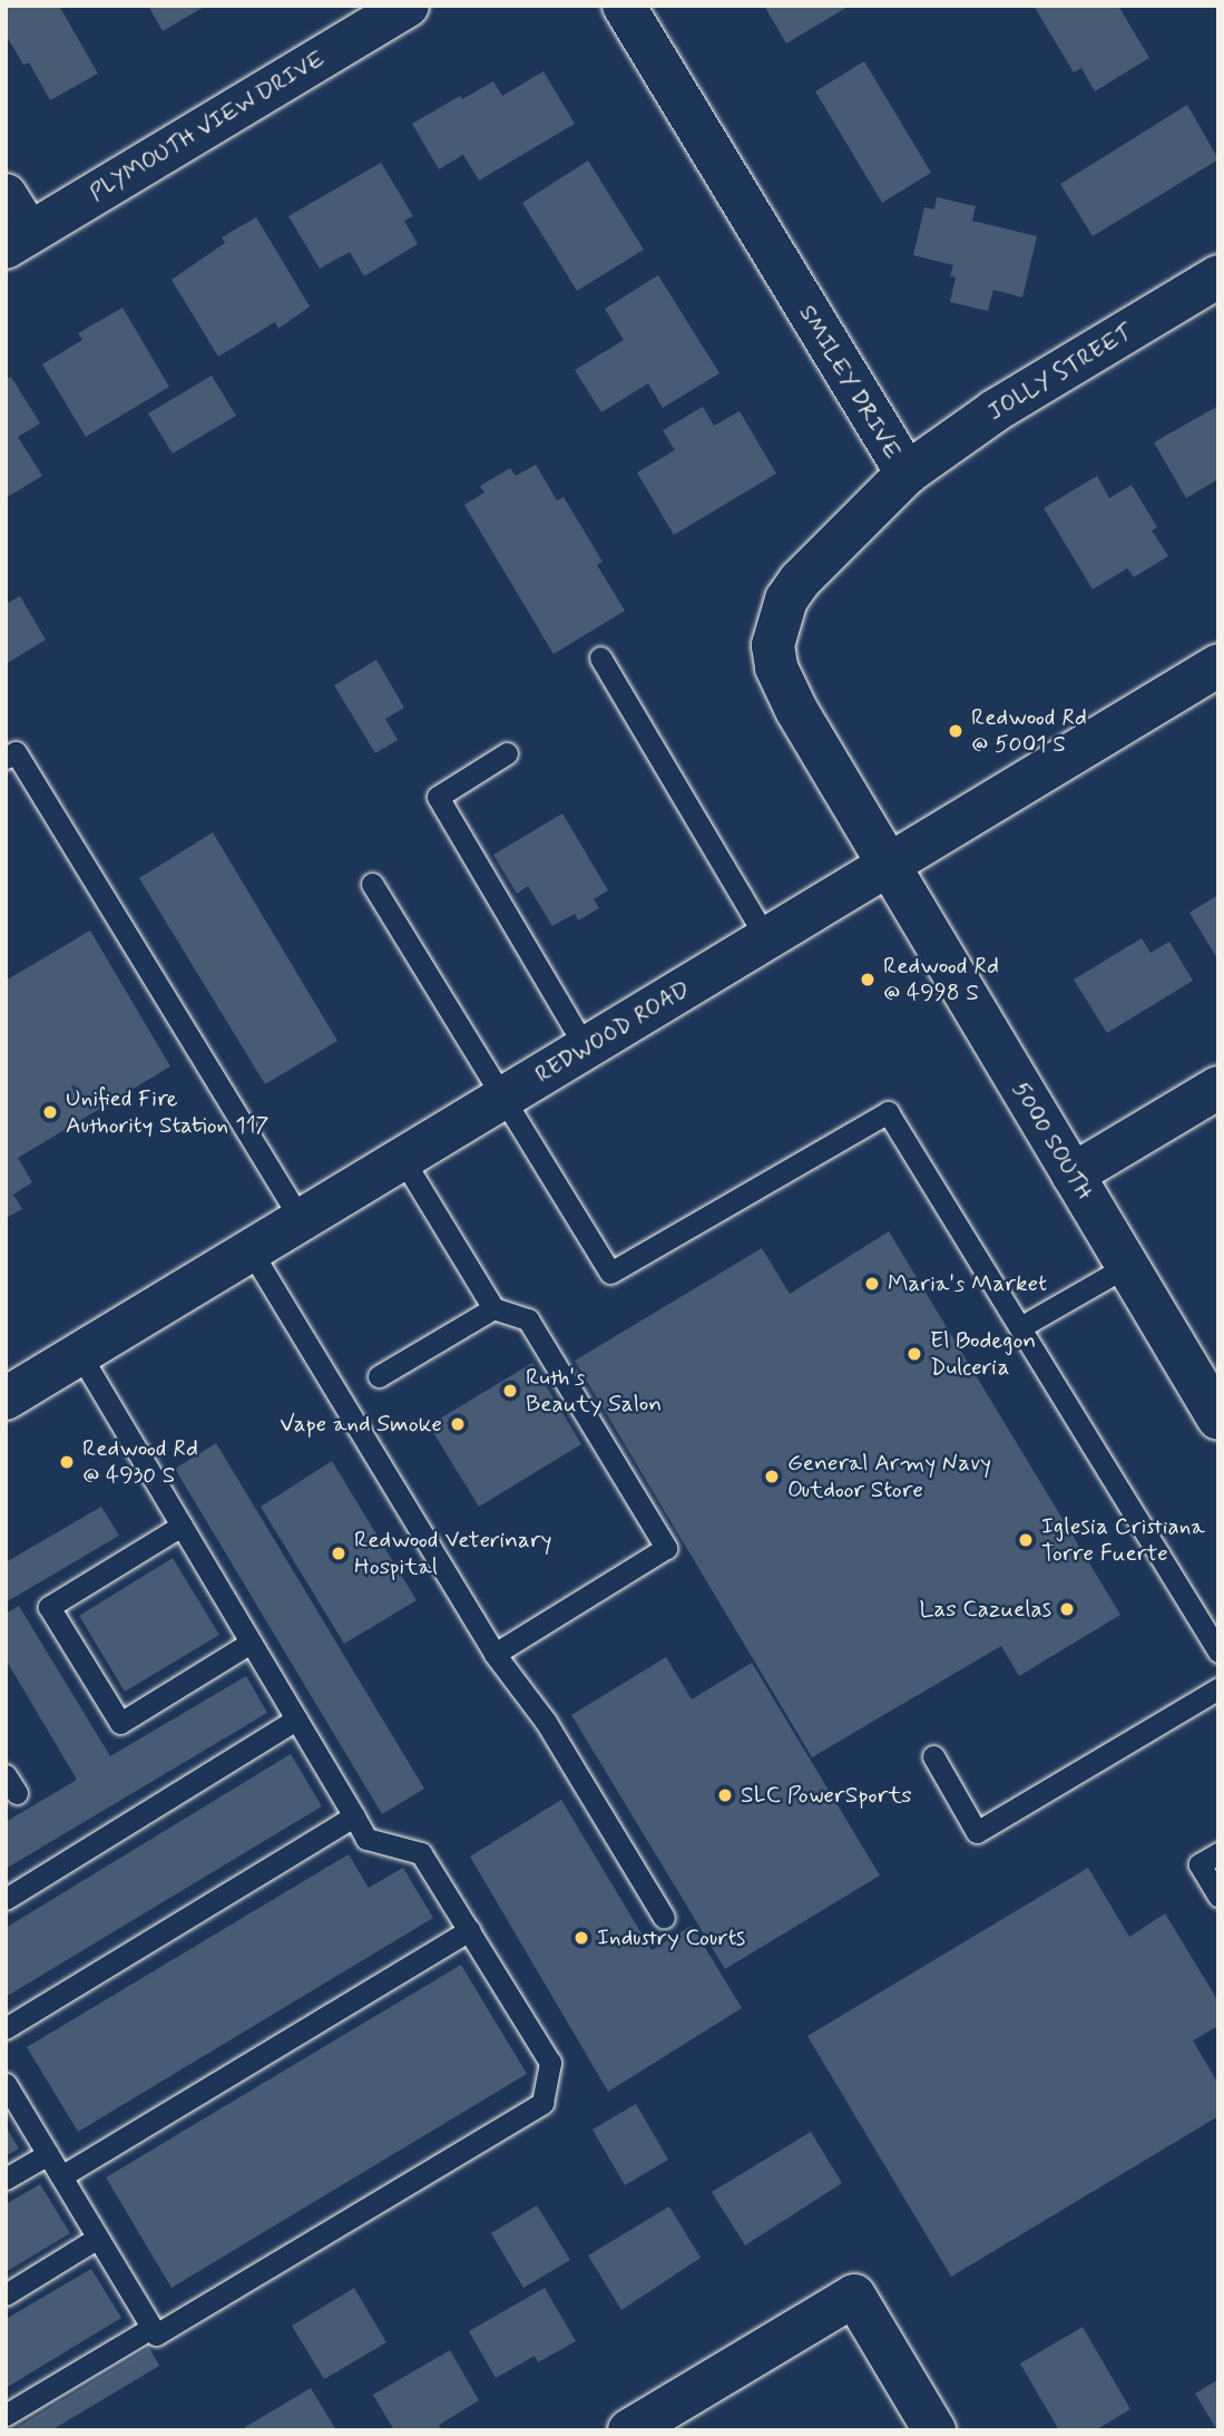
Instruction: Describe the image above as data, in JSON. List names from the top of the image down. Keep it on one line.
{"streets":{"street":["PLYMOUTH VIEW DRIVE","JOLLY STREET","SMILEY DRIVE","REDWOOD ROAD","5000 SOUTH"]},"crossings":[["JOLLY STREET","SMILEY DRIVE"],["SMILEY DRIVE","REDWOOD ROAD"],["SMILEY DRIVE","5000 SOUTH"],["REDWOOD ROAD","5000 SOUTH"]],"places":["Redwood Rd @ 5001 S","Redwood Rd @ 4998 S","Unified Fire Authority Station 117","Maria's Market","El Bodegon Dulceria","Ruth's Beauty Salon","Vape and Smoke","Redwood Rd @ 4930 S","General Army Navy Outdoor Store","Iglesia Cristiana Torre Fuerte","Redwood Veterinary Hospital","Las Cazuelas","SLC PowerSports","Industry Courts"]}
